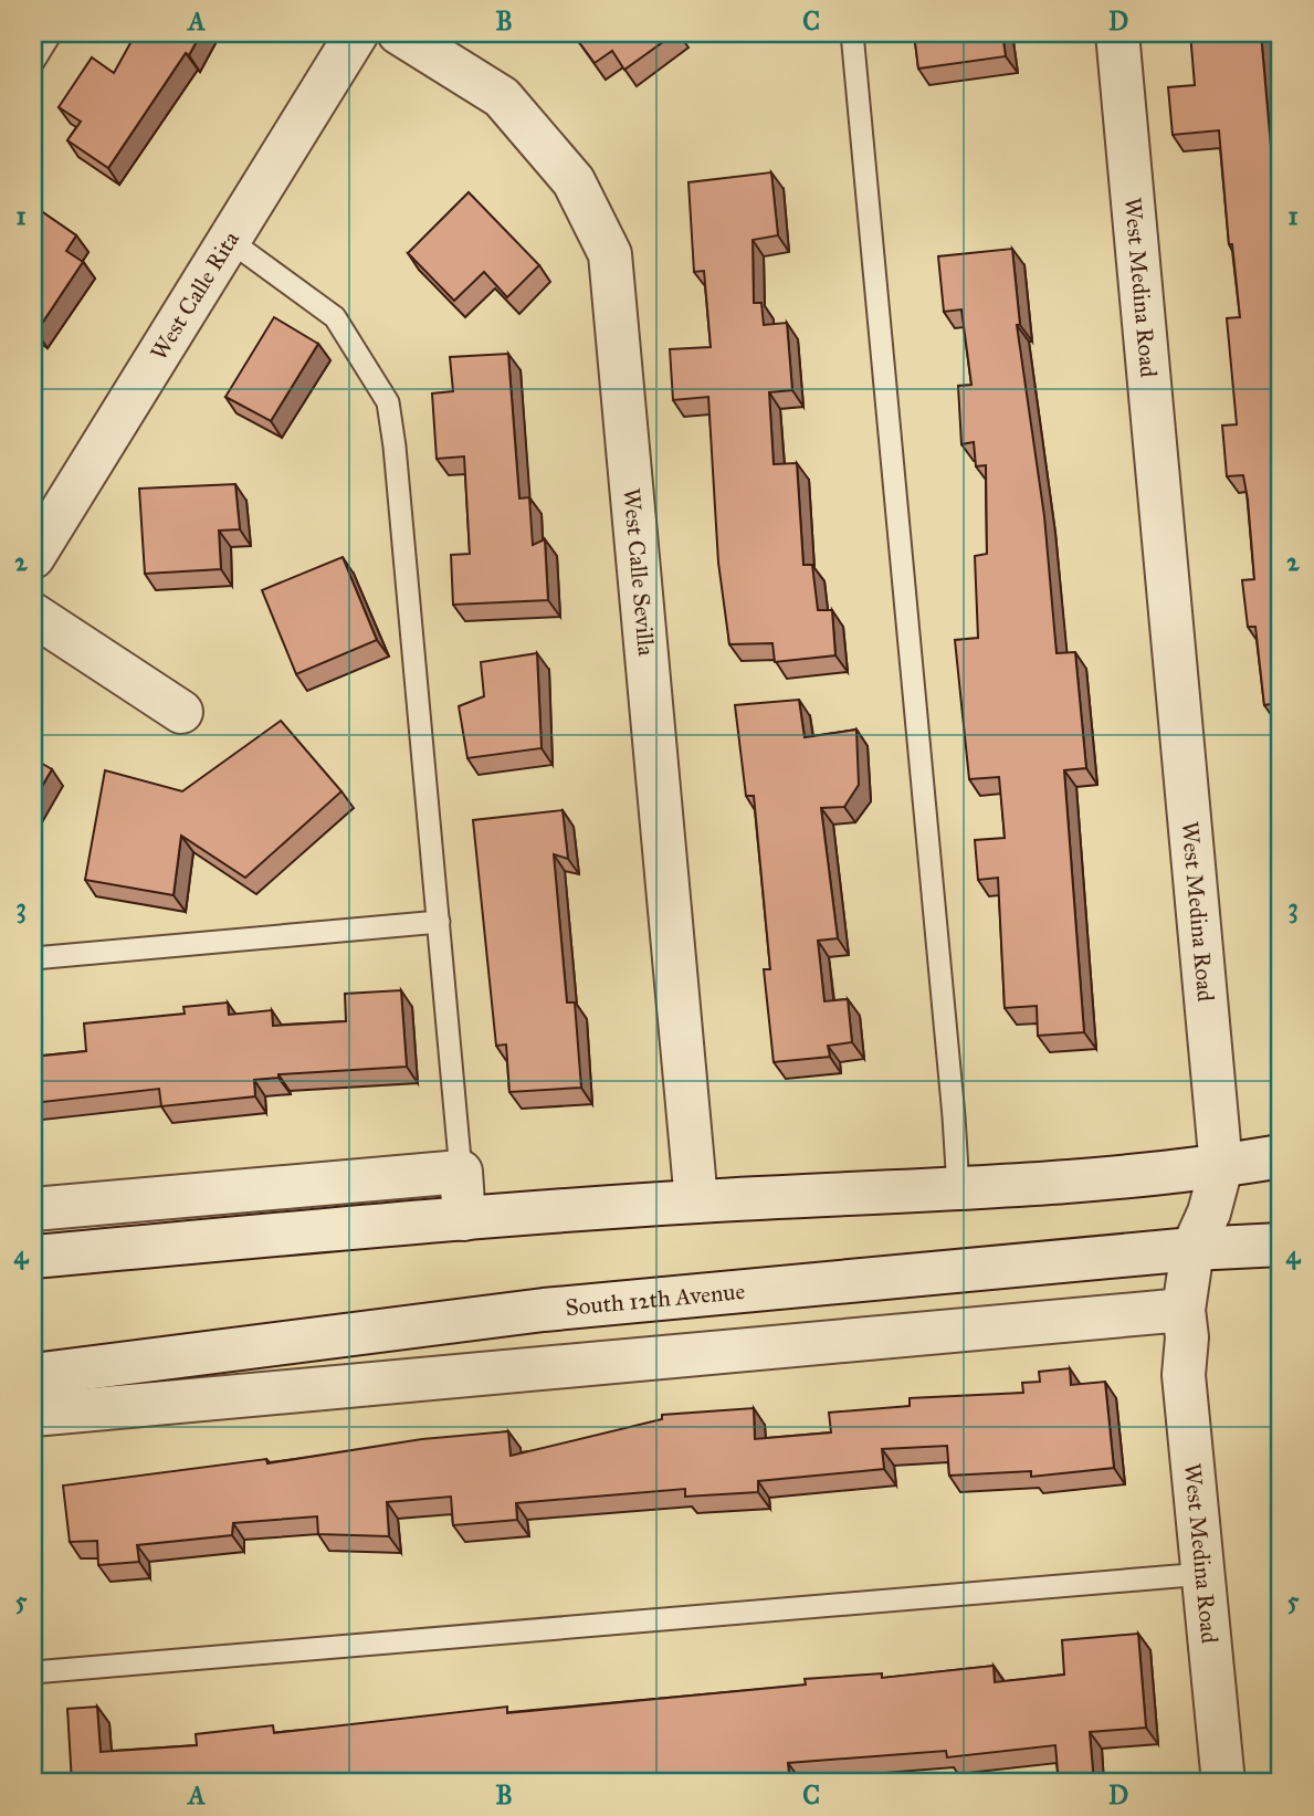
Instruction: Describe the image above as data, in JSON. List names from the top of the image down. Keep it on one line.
{"streets":{"street":["West Medina Road","West Calle Rita","West Calle Sevilla","South 12th Avenue"]},"crossings":[["West Medina Road","South 12th Avenue"]],"grid":{"columns":["A","B","C","D"],"rows":["1","2","3","4","5"]}}
